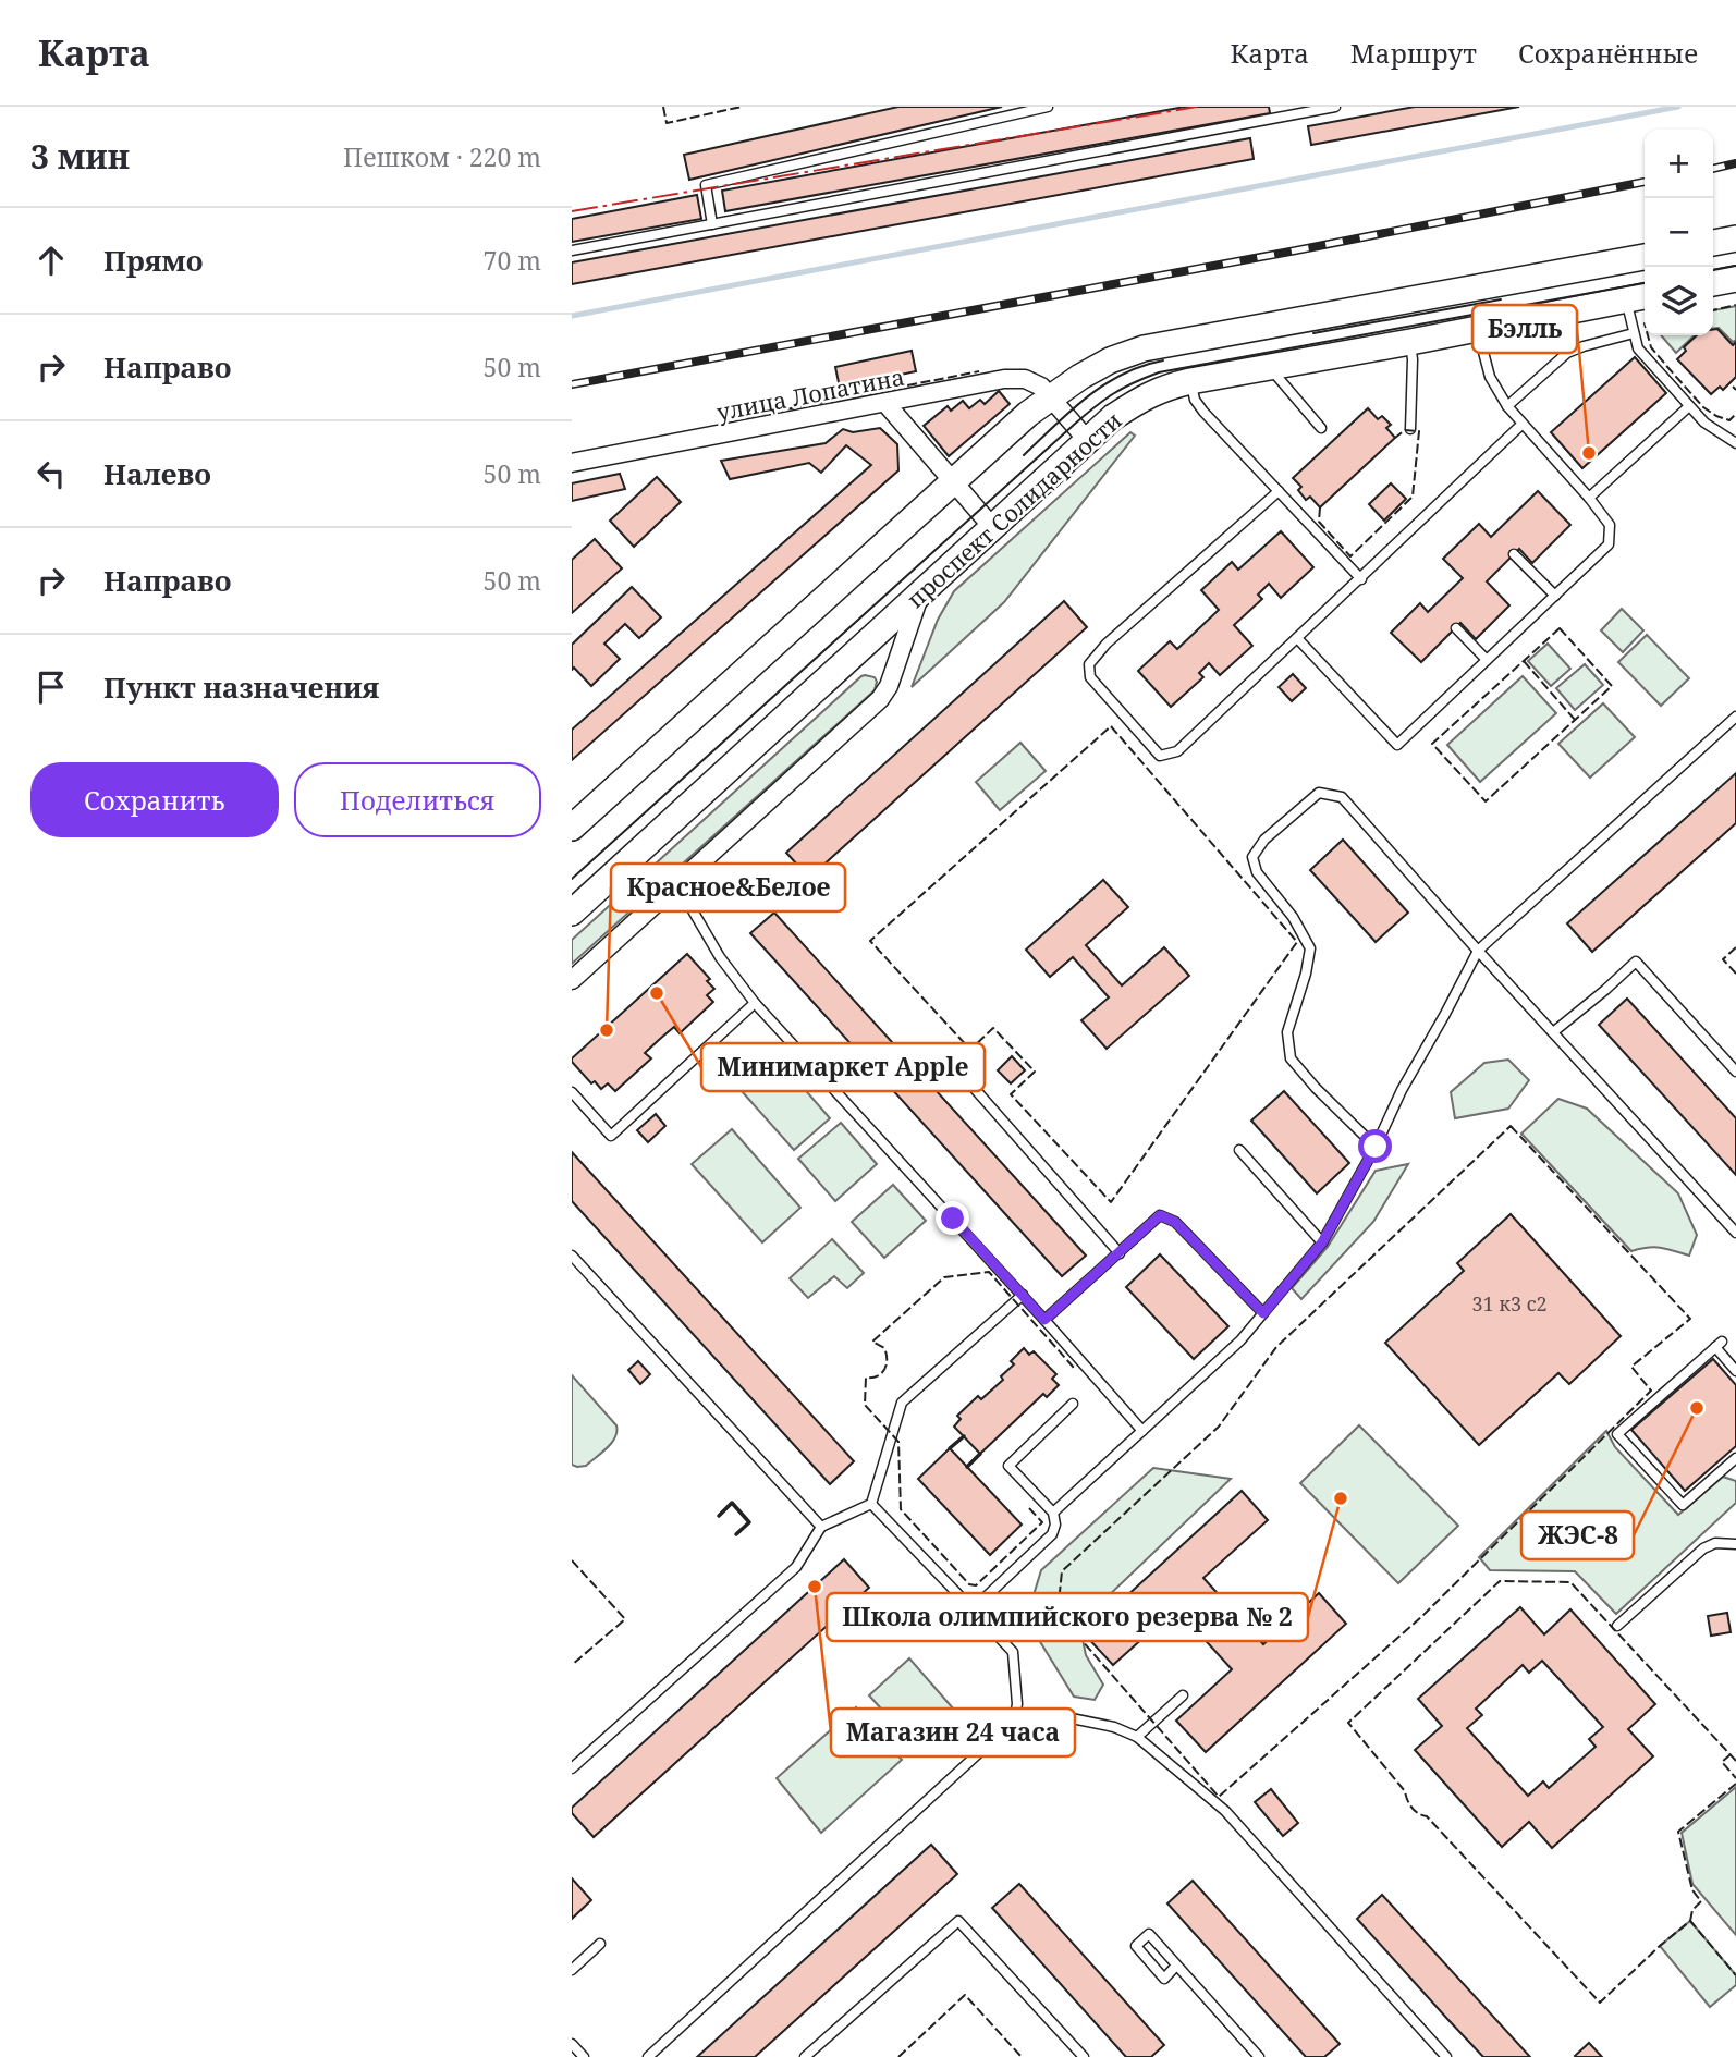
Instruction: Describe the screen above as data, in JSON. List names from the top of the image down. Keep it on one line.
{"streets":{"main road":["проспект Солидарности"],"street":["улица Лопатина"]},"crossings":[["улица Лопатина","проспект Солидарности"]],"places":["Бэлль","Минимаркет Apple","Красное&Белое","ЖЭС-8","Школа олимпийского резерва № 2","Магазин 24 часа"],"house_numbers":["31 к3 с2"],"page":{"header":"Карта","nav":["Карта","Маршрут","Сохранённые"],"heading":["3 мин","Пешком · 220 m"],"map_buttons":["+","−"],"list":[["Прямо","70 m"],["Направо","50 m"],["Налево","50 m"],["Направо","50 m"],"Пункт назначения"],"buttons":["Сохранить","Поделиться"]}}
